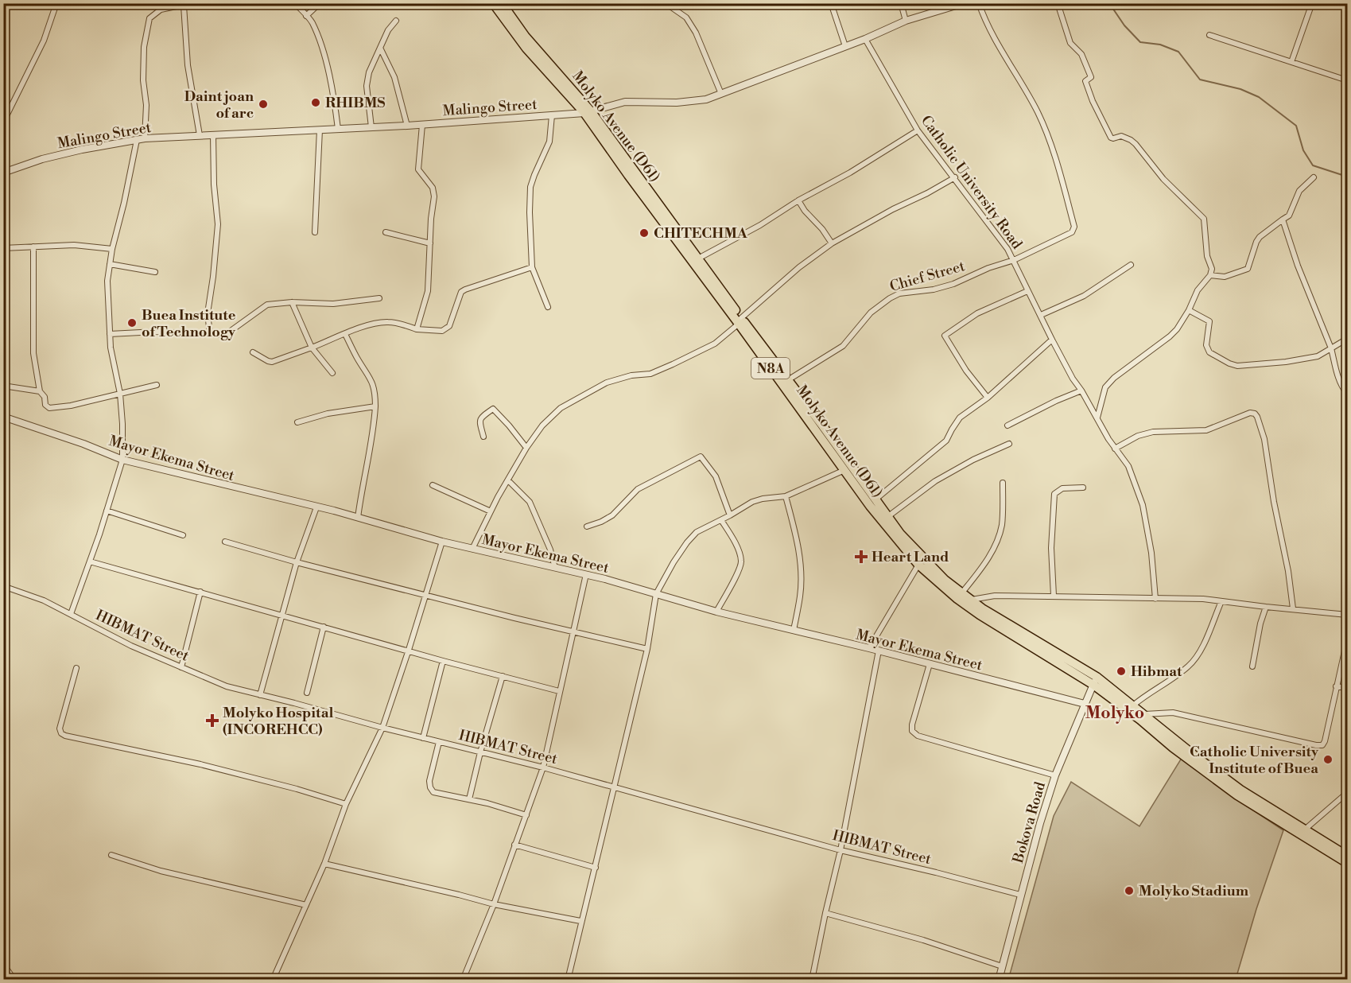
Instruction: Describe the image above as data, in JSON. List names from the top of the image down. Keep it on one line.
{"streets":{"highway":["Molyko Avenue (D61)","N8A"],"street":["Malingo Street","Catholic University Road","Chief Street","Mayor Ekema Street","HIBMAT Street","Bokova Road"]},"crossings":[["Malingo Street","Molyko Avenue (D61)"],["Malingo Street","Catholic University Road"],["Molyko Avenue (D61)","Chief Street"],["Molyko Avenue (D61)","N8A"],["Molyko Avenue (D61)","Bokova Road"],["Catholic University Road","Chief Street"],["N8A","Bokova Road"],["Mayor Ekema Street","Bokova Road"],["HIBMAT Street","Bokova Road"]],"districts":["Molyko"],"places":{"other":["RHIBMS","Daint joan of arc","CHITECHMA","Buea Institute of Technology","Hibmat","Catholic University Institute of Buea","Molyko Stadium"],"health":["Heart Land","Molyko Hospital (INCOREHCC)"]}}
